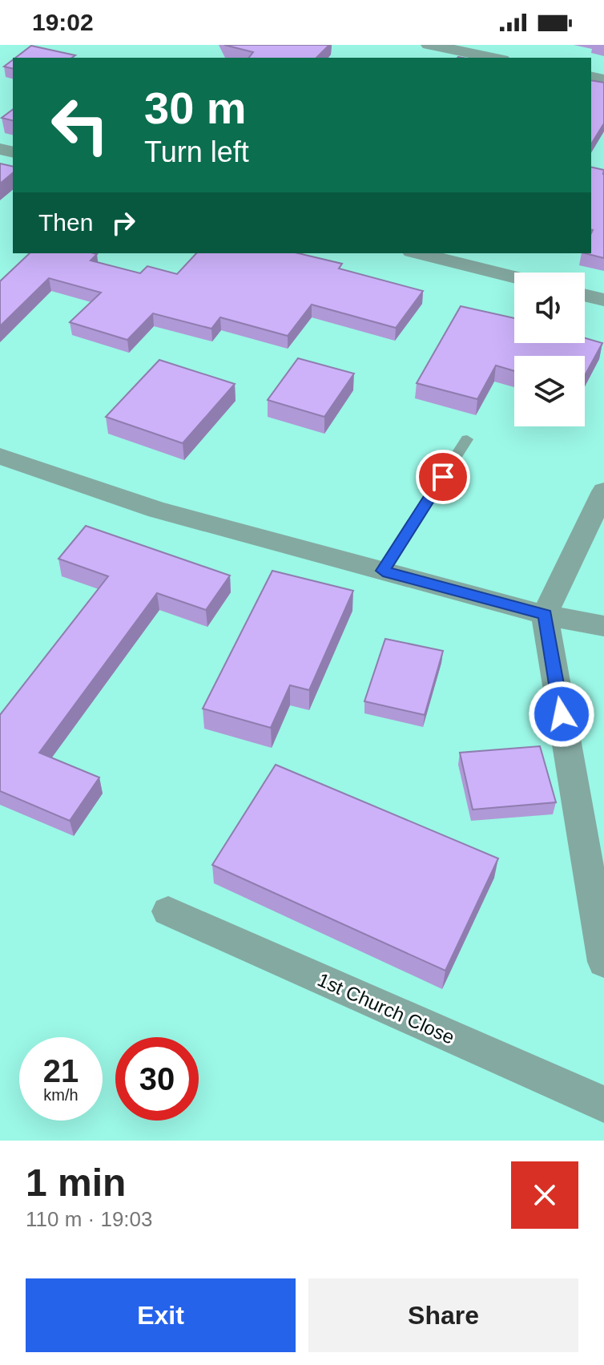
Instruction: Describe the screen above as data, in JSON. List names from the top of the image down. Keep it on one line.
{"streets":{"street":["1st Church Close"]},"page":{"status":"19:02","turn":["30 m","Turn left"],"then":"Then","speed":"21 km/h","limit":"30","heading":["1 min","110 m · 19:03"],"buttons":["Exit","Share"]}}
